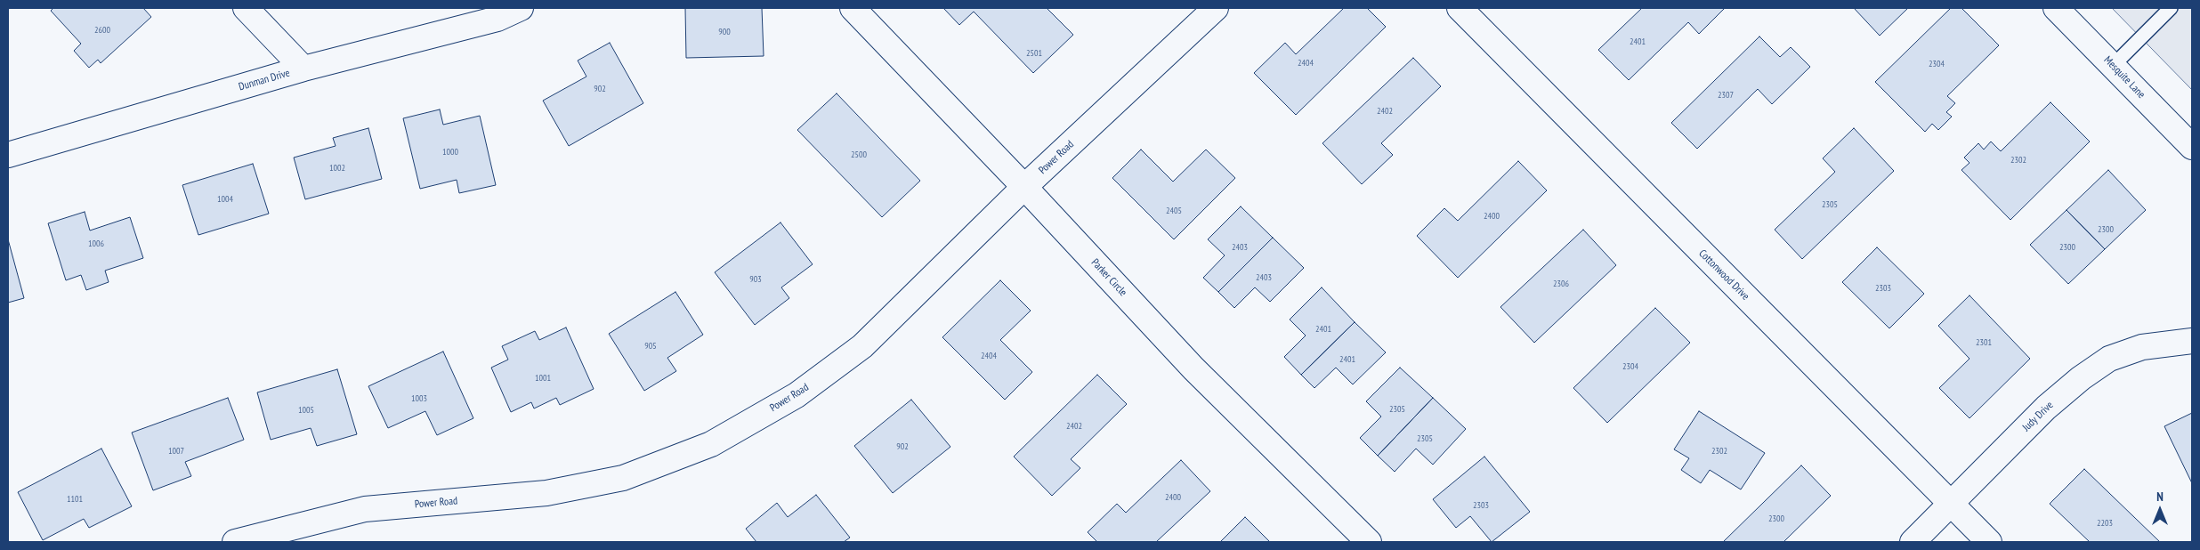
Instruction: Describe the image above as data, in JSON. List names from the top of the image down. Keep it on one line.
{"streets":{"street":["Mesquite Lane","Dunman Drive","Power Road","Cottonwood Drive","Parker Circle","Judy Drive"]},"crossings":[["Power Road","Parker Circle"],["Cottonwood Drive","Judy Drive"]],"house_numbers":["2600","900","2401","2501","2404","2304","902","2307","2402","1000","2500","2302","1002","1004","2305","2405","2400","2300","1006","2403","2300","2403","903","2306","2303","2401","2301","905","2404","2401","2304","1001","1003","2305","1005","2402","2305","902","1007","2302","2400","1101","2303","2300","2203"],"north":"top"}
